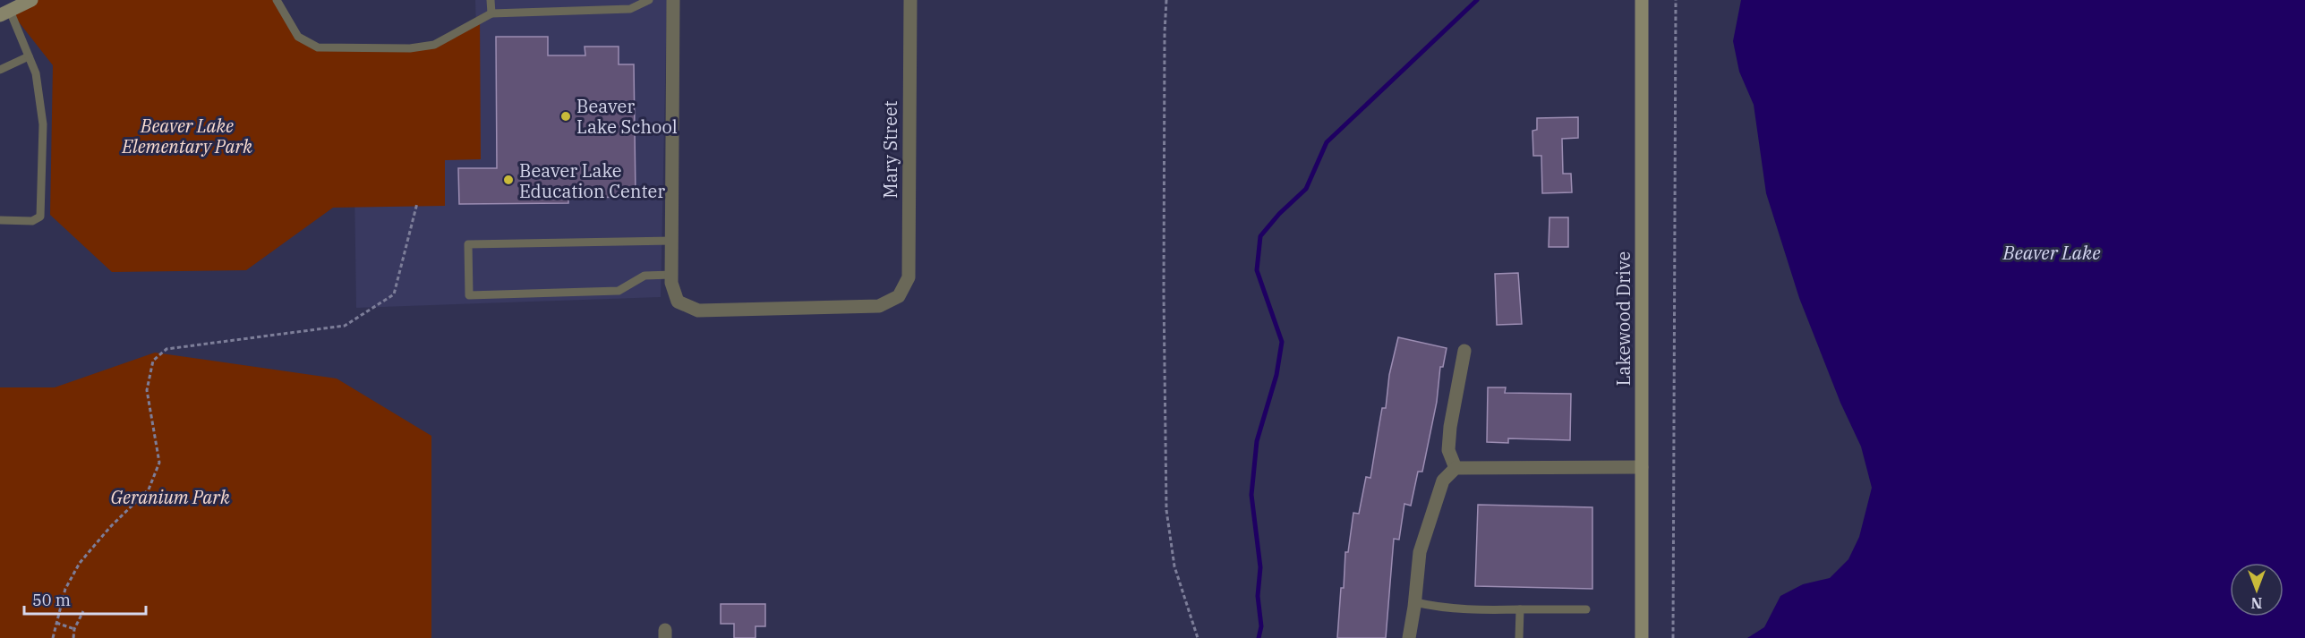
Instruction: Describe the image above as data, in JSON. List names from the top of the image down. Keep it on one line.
{"streets":{"street":["Mary Street","Lakewood Drive"]},"water":["Beaver Lake"],"parks":["Beaver Lake Elementary Park","Geranium Park"],"places":["Beaver Lake School","Beaver Lake Education Center"],"scale_bar":"50 m","north":"bottom"}
